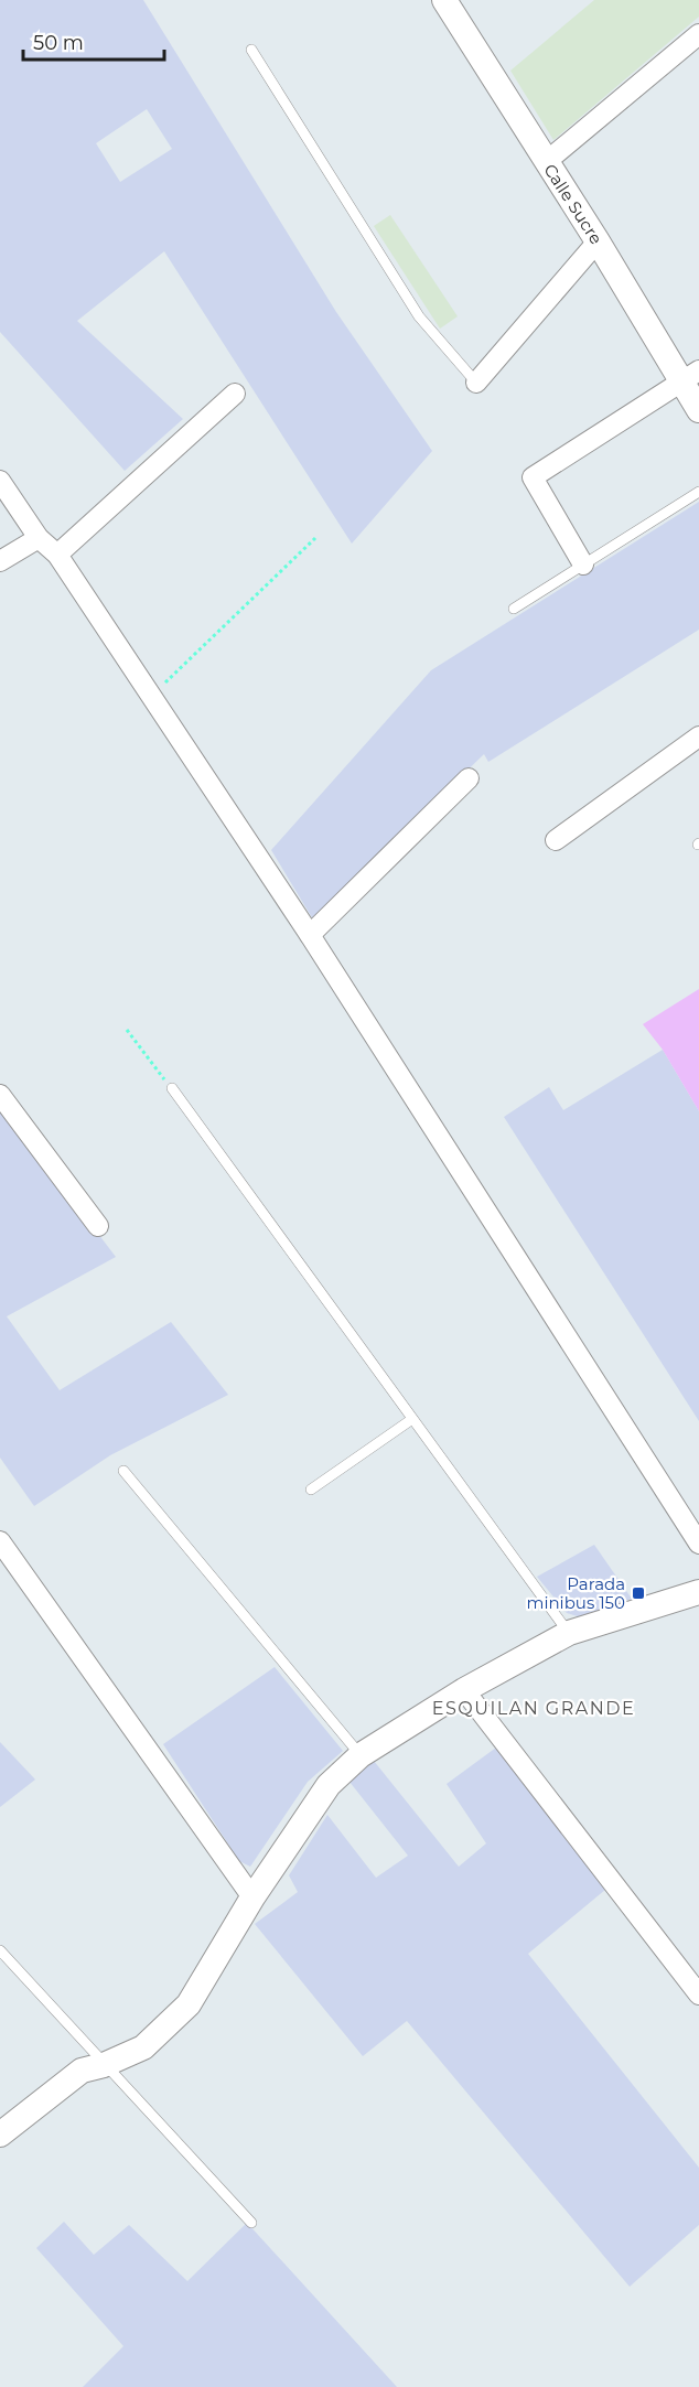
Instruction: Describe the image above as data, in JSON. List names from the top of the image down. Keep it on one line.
{"streets":{"street":["Calle Sucre"]},"districts":["ESQUILAN GRANDE"],"places":{"transit":["Parada minibus 150"]},"scale_bar":"50 m"}
